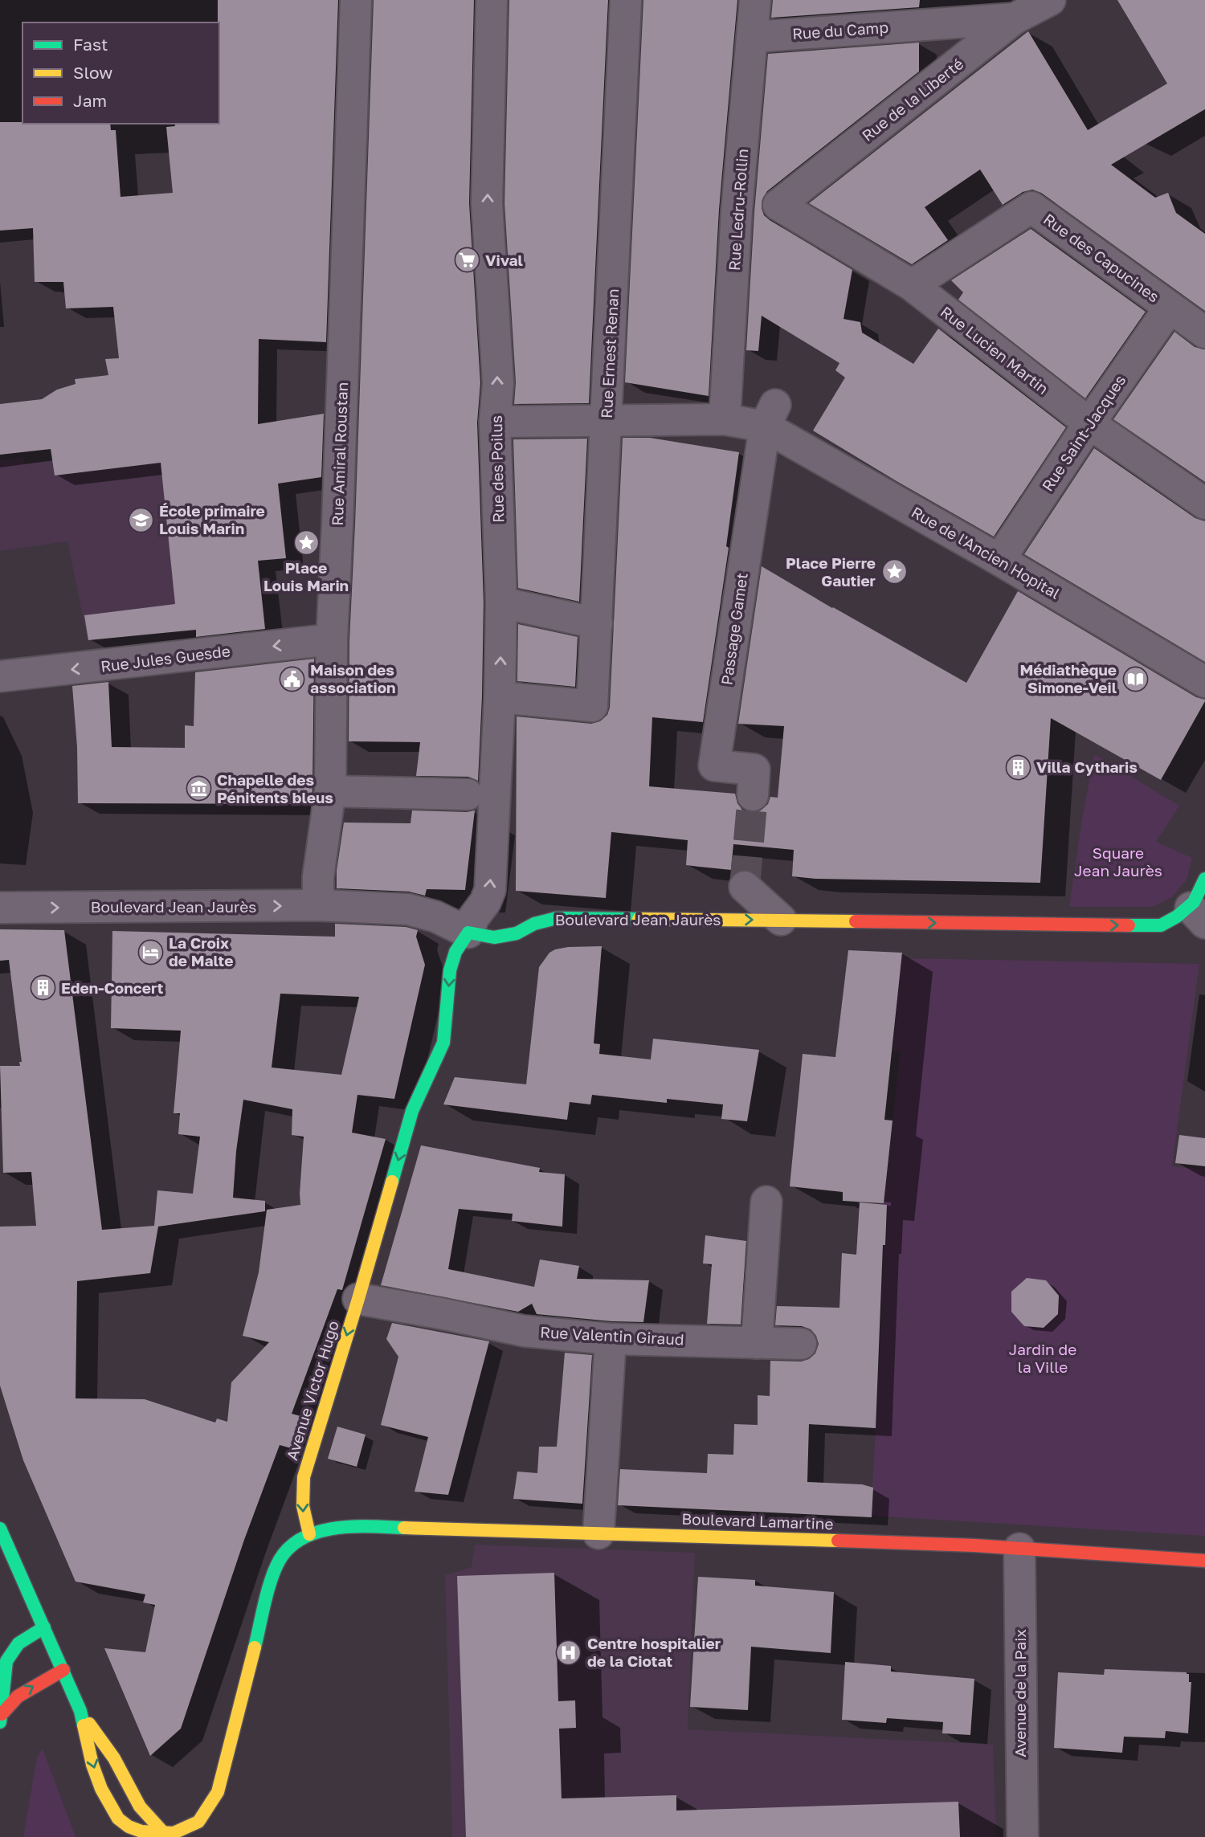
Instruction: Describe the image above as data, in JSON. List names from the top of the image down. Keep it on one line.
{"streets":{"street":["Rue du Camp","Rue de la Liberté","Rue Ledru-Rollin","Rue des Capucines","Rue Lucien Martin","Rue Ernest Renan","Rue Saint-Jacques","Rue Amiral Roustan","Rue des Poilus","Rue de l'Ancien Hopital","Passage Gamet","Rue Jules Guesde","Boulevard Jean Jaurès","Rue Valentin Giraud","Avenue Victor Hugo","Boulevard Lamartine","Avenue de la Paix"]},"crossings":[["Rue du Camp","Rue de la Liberté"],["Rue du Camp","Rue Ledru-Rollin"],["Rue de la Liberté","Rue Lucien Martin"],["Rue Ledru-Rollin","Rue de l'Ancien Hopital"],["Rue des Capucines","Rue Lucien Martin"],["Rue des Capucines","Rue Saint-Jacques"],["Rue Lucien Martin","Rue Saint-Jacques"],["Rue Ernest Renan","Rue des Poilus"],["Rue Ernest Renan","Rue de l'Ancien Hopital"],["Rue Saint-Jacques","Rue de l'Ancien Hopital"],["Rue Amiral Roustan","Rue Jules Guesde"],["Rue Amiral Roustan","Boulevard Jean Jaurès"],["Rue des Poilus","Rue de l'Ancien Hopital"],["Rue des Poilus","Boulevard Jean Jaurès"],["Rue des Poilus","Avenue Victor Hugo"],["Rue de l'Ancien Hopital","Passage Gamet"],["Boulevard Jean Jaurès","Avenue Victor Hugo"],["Rue Valentin Giraud","Avenue Victor Hugo"],["Avenue Victor Hugo","Boulevard Lamartine"],["Boulevard Lamartine","Avenue de la Paix"]],"one_way":["Rue des Poilus","Rue Jules Guesde","Boulevard Jean Jaurès","Avenue Victor Hugo"],"parks":["Square Jean Jaurès","Jardin de la Ville"],"places":{"supermarket":["Vival"],"school or university":["École primaire Louis Marin"],"place":["Place Louis Marin","Place Pierre Gautier"],"public building":["Maison des association"],"library":["Médiathèque Simone-Veil"],"building":["Villa Cytharis","Eden-Concert"],"museum":["Chapelle des Pénitents bleus"],"hotel":["La Croix de Malte"],"hospital":["Centre hospitalier de la Ciotat"]},"legend":["Fast","Slow","Jam"]}
